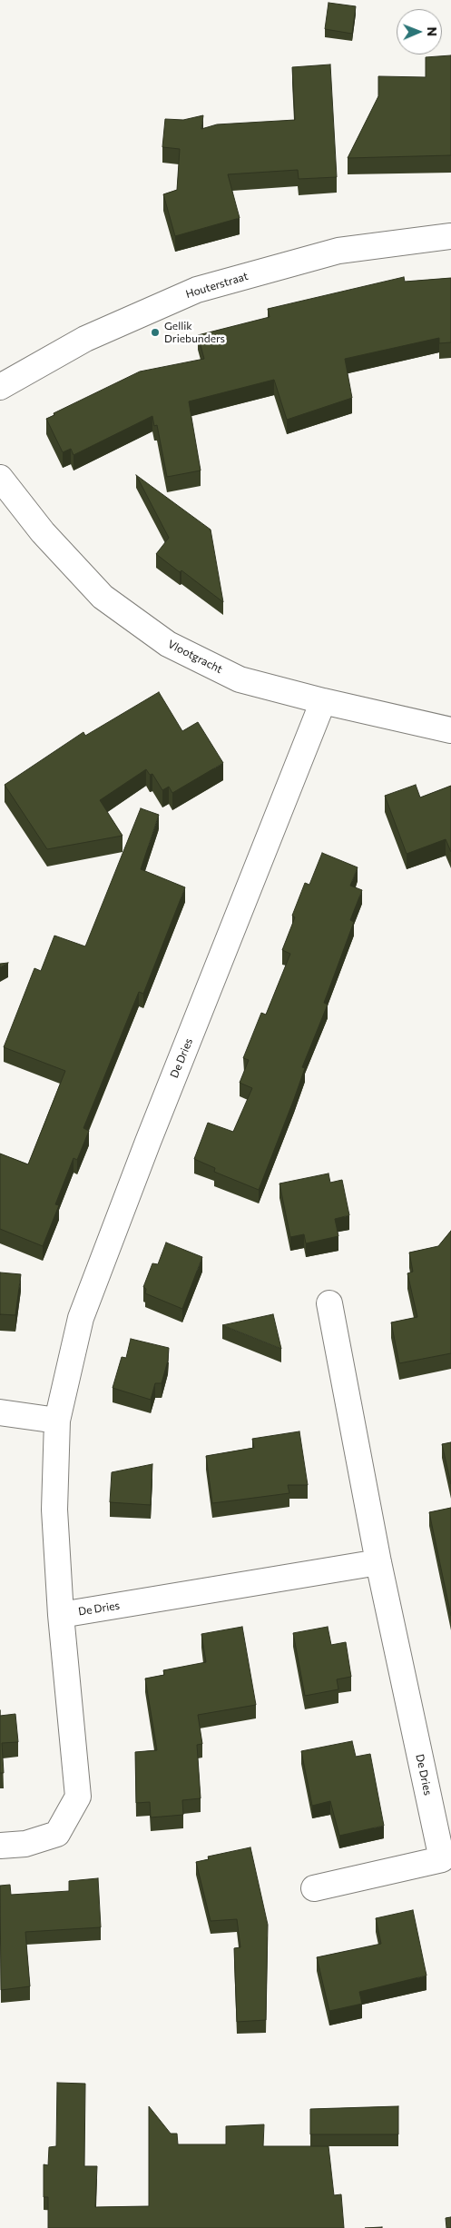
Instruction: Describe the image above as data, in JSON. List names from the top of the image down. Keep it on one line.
{"streets":{"street":["Houterstraat","Vlootgracht","De Dries"]},"crossings":[["Vlootgracht","De Dries"]],"places":["Gellik Driebunders"],"north":"right"}
